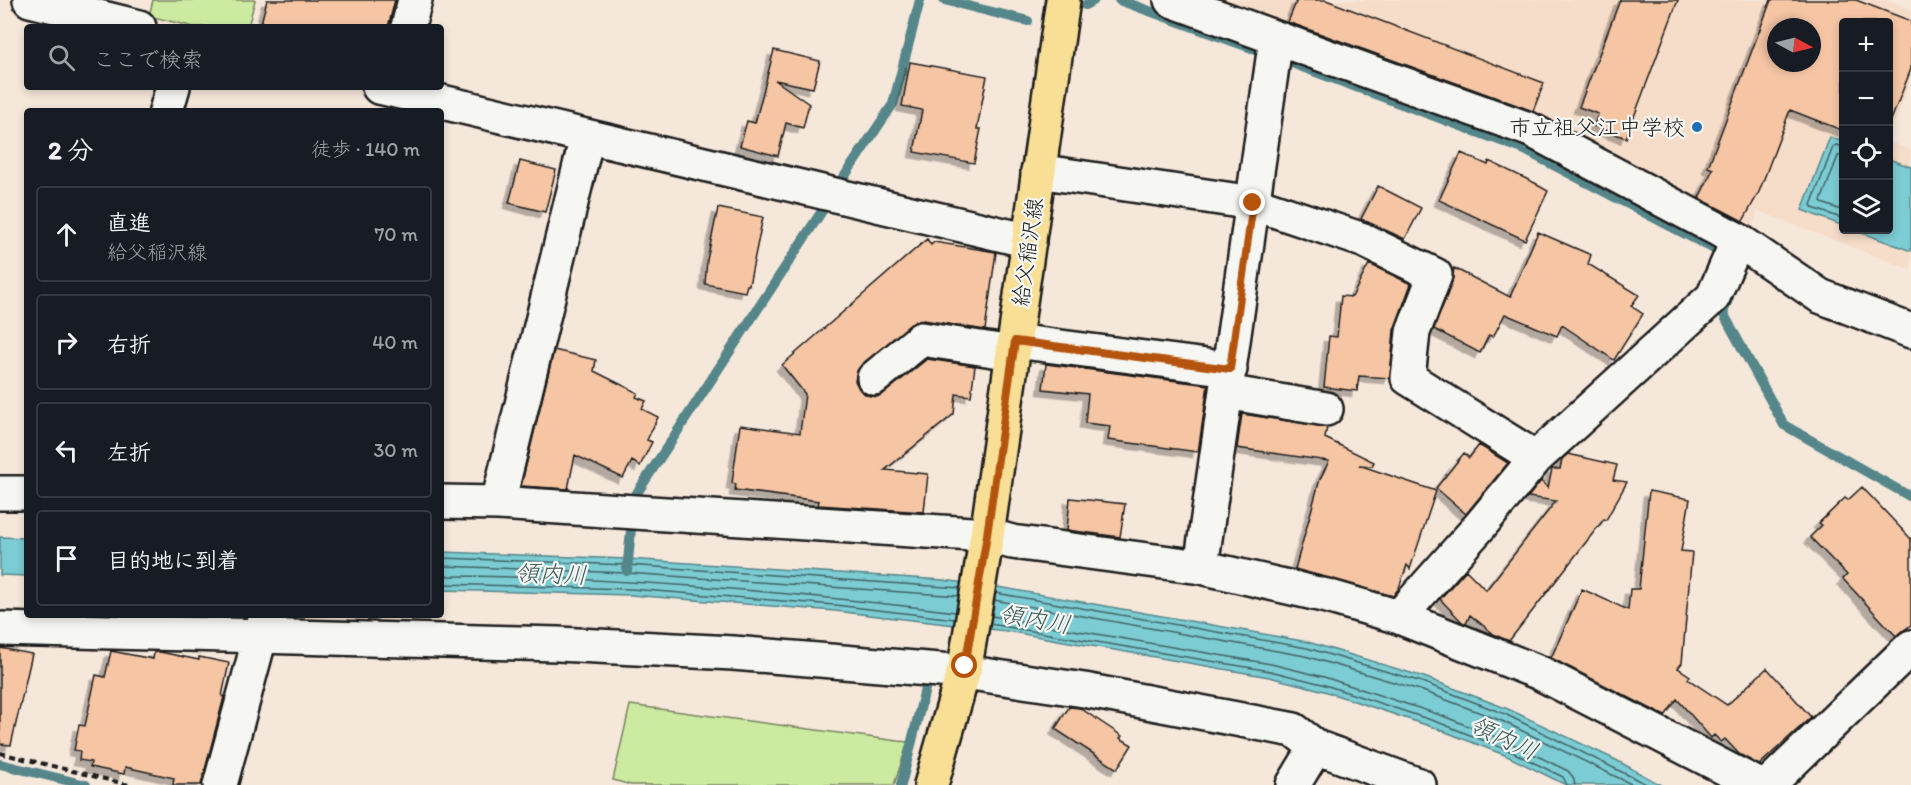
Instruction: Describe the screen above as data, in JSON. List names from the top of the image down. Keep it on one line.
{"streets":{"main road":["給父稲沢線"]},"water":["領内川"],"places":["市立祖父江中学校"],"north":"right","page":{"map_buttons":["+","−"],"search":"ここで検索","heading":["2 分","徒歩 · 140 m"],"list":[["直進","給父稲沢線","70 m"],["右折","40 m"],["左折","30 m"],"目的地に到着"]}}
